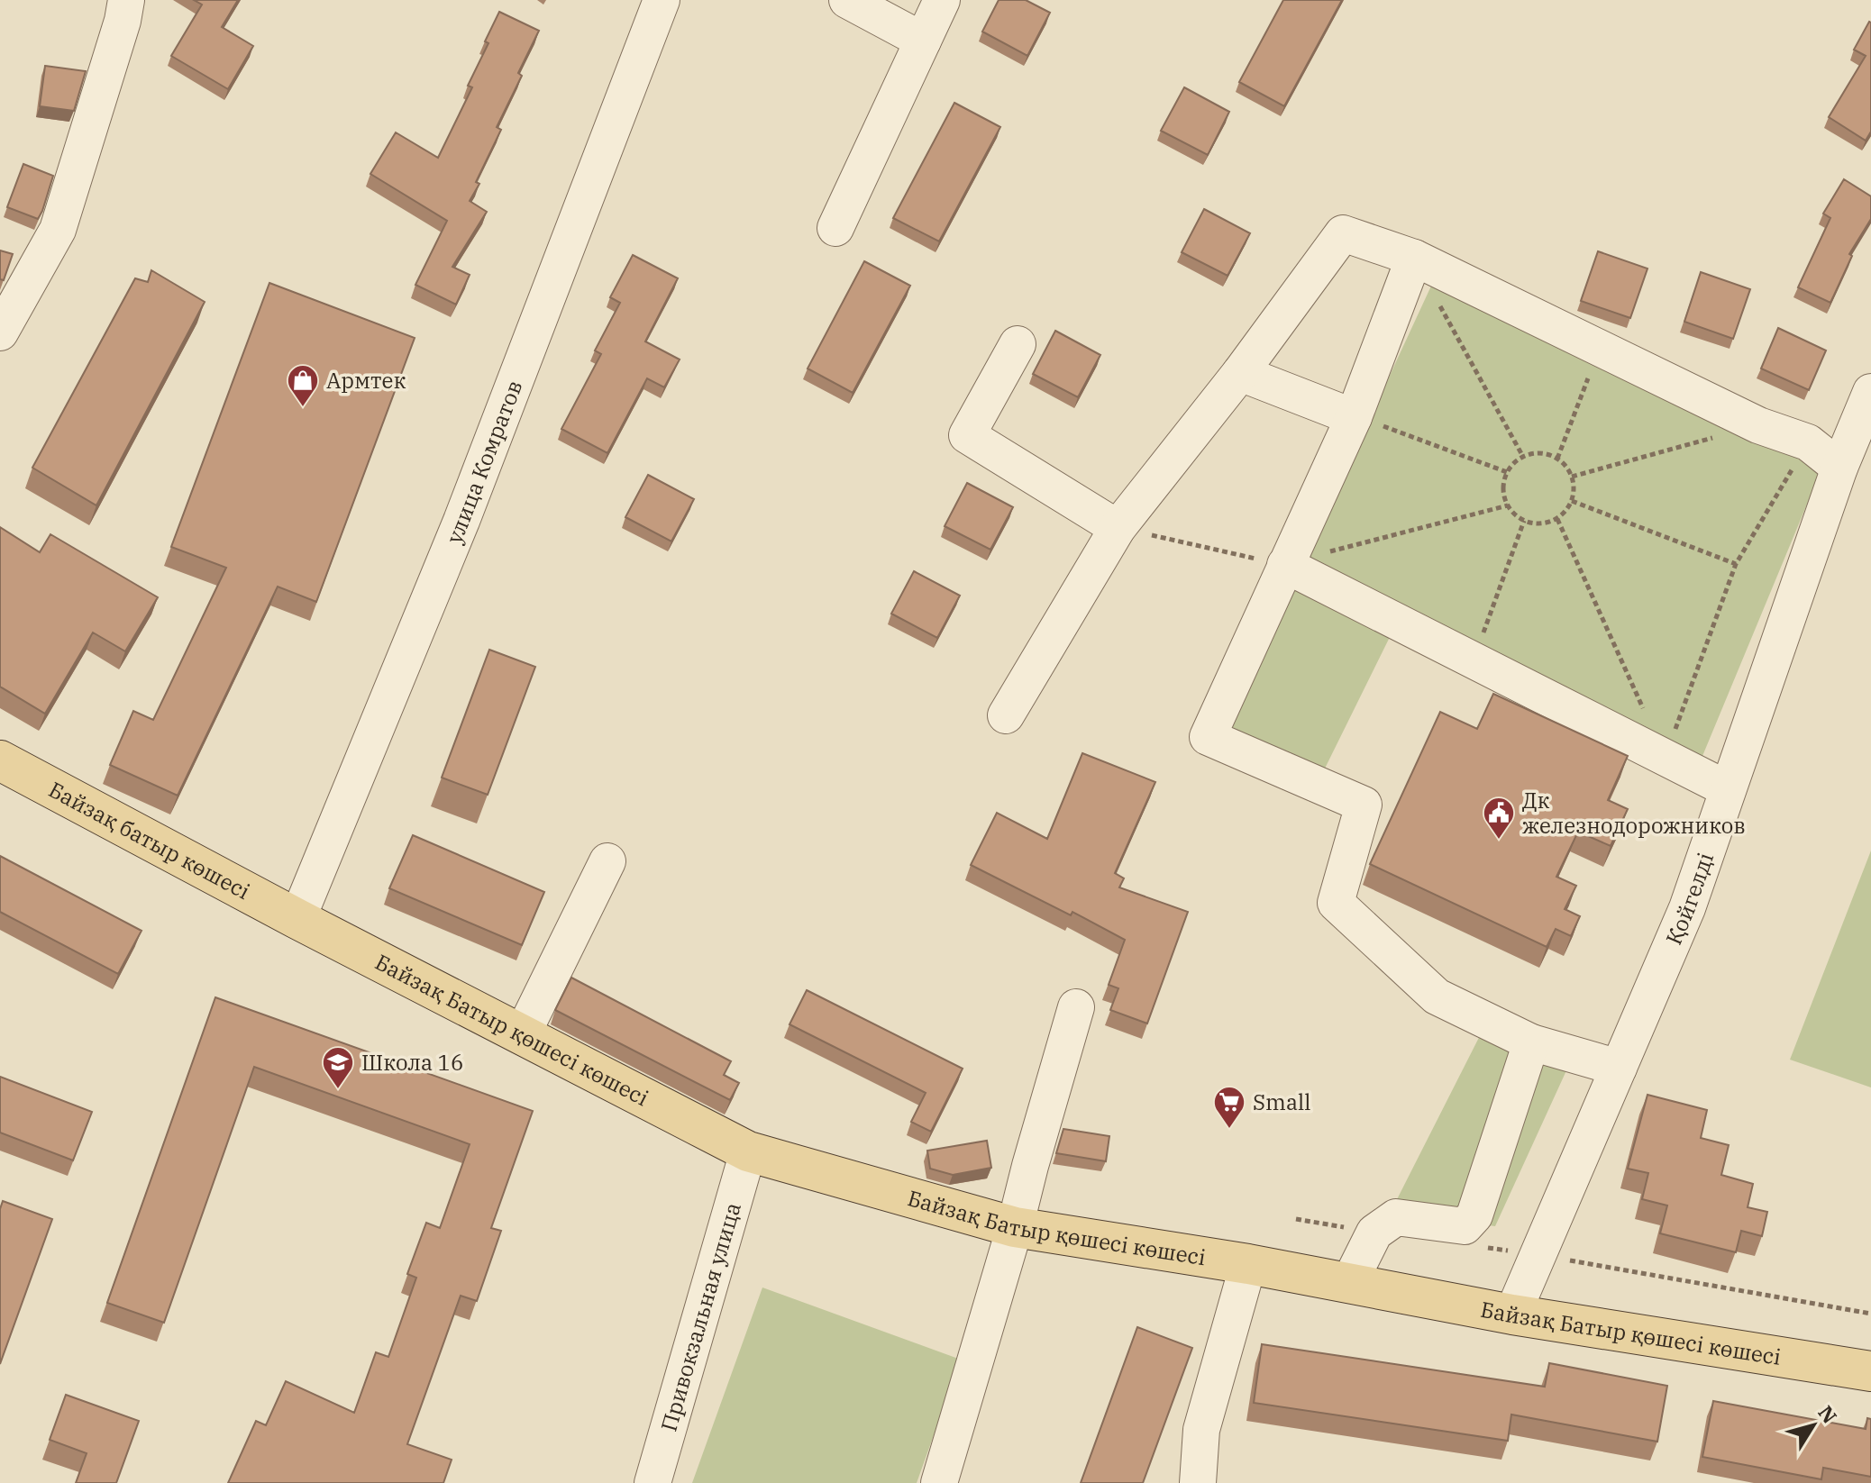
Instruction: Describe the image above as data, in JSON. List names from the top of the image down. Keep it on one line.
{"streets":{"main road":["Байзақ батыр көшесі","Байзақ Батыр қөшесі көшесі"],"street":["улица Комратов","Қойгелді","Привокзальная улица"]},"crossings":[["улица Комратов","Байзақ батыр көшесі"],["улица Комратов","Байзақ Батыр қөшесі көшесі"],["Байзақ батыр көшесі","Байзақ Батыр қөшесі көшесі"],["Қойгелді","Байзақ Батыр қөшесі көшесі"],["Байзақ Батыр қөшесі көшесі","Привокзальная улица"]],"places":{"shop":["Армтек"],"public building":["Дк железнодорожников"],"school or university":["Школа 16"],"supermarket":["Small"]},"north":"top right"}
